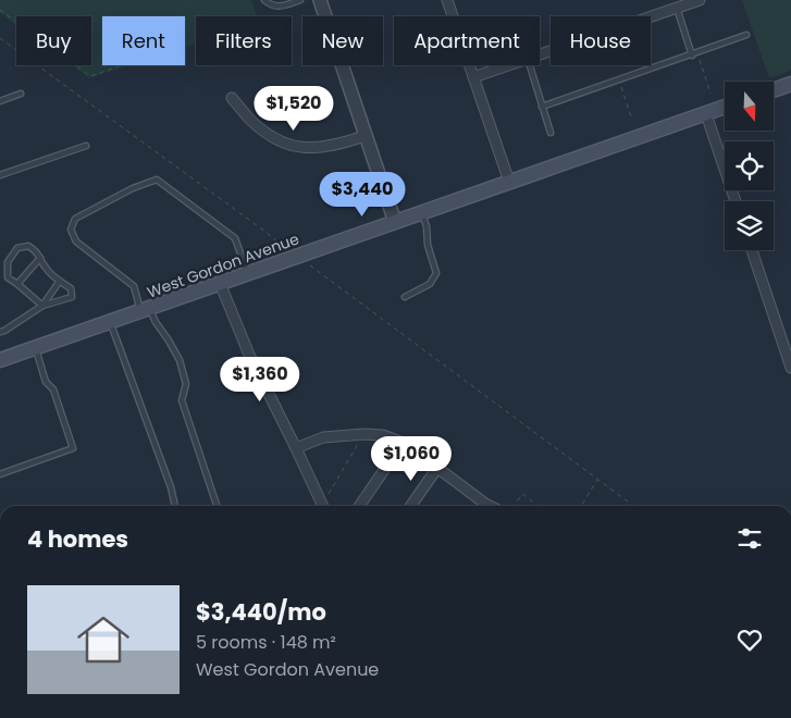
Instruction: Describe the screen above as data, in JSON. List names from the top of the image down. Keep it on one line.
{"streets":{"main road":["West Gordon Avenue"]},"north":"bottom","page":{"chip":["Buy","Rent","Filters","New","Apartment","House"],"price":["$1,520","$3,440","$1,360","$1,060"],"heading":"4 homes","list":[{"name":"$3,440/mo","note":"5 rooms · 148 m² · West Gordon Avenue"}]}}
